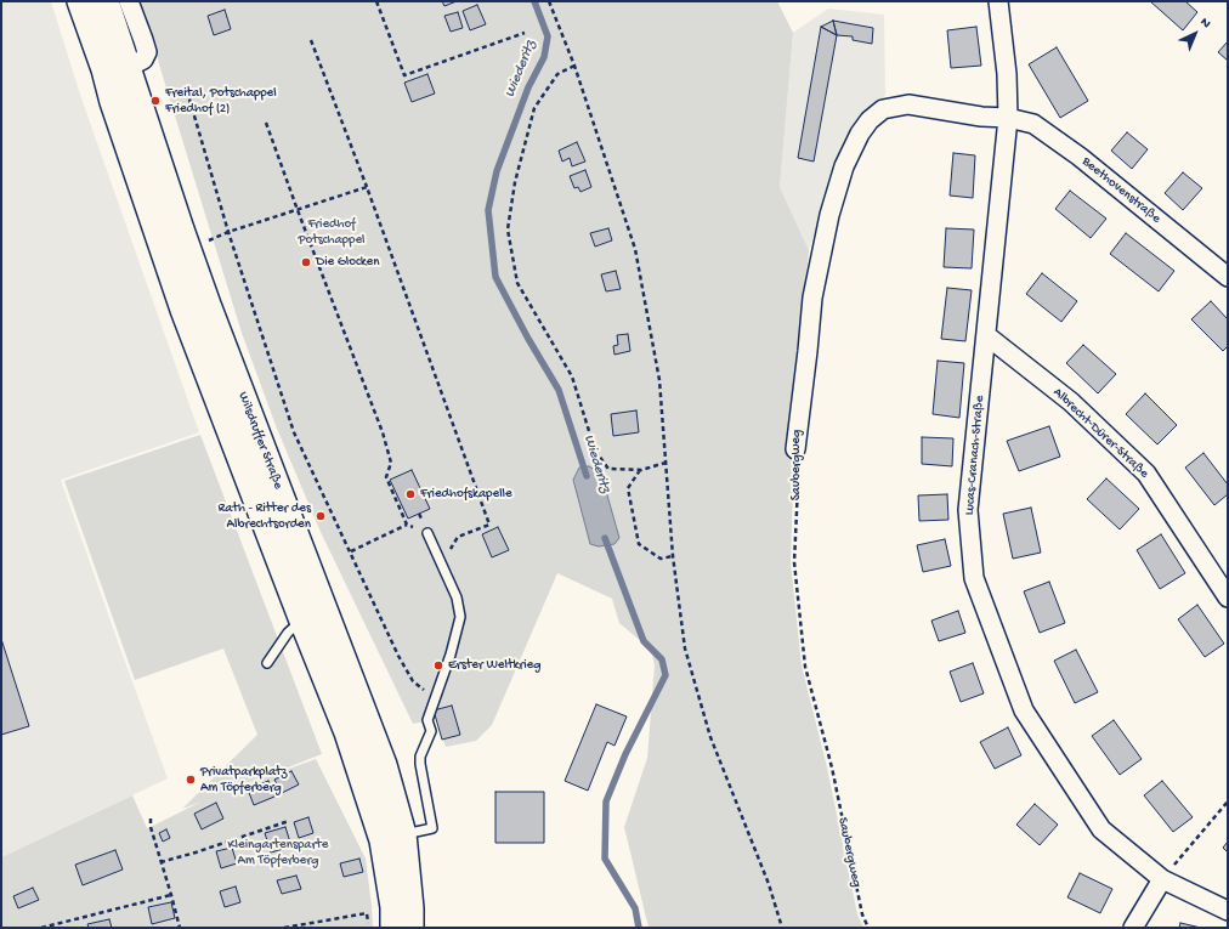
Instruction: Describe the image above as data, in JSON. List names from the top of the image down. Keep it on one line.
{"streets":{"main road":["Wilsdruffer Straße"],"street":["Beethovenstraße","Albrecht-Dürer-Straße","Lucas-Cranach-Straße","Saubergweg"]},"crossings":[["Beethovenstraße","Lucas-Cranach-Straße"],["Beethovenstraße","Saubergweg"],["Albrecht-Dürer-Straße","Lucas-Cranach-Straße"],["Lucas-Cranach-Straße","Saubergweg"]],"water":["Wiederitz"],"parks":["Friedhof Potschappel","Kleingartensparte Am Töpferberg"],"places":["Freital, Potschappel Friedhof (2)","Die Glocken","Friedhofskapelle","Rath - Ritter des Albrechtsorden","Erster Weltkrieg","Privatparkplatz Am Töpferberg"],"north":"top right"}
